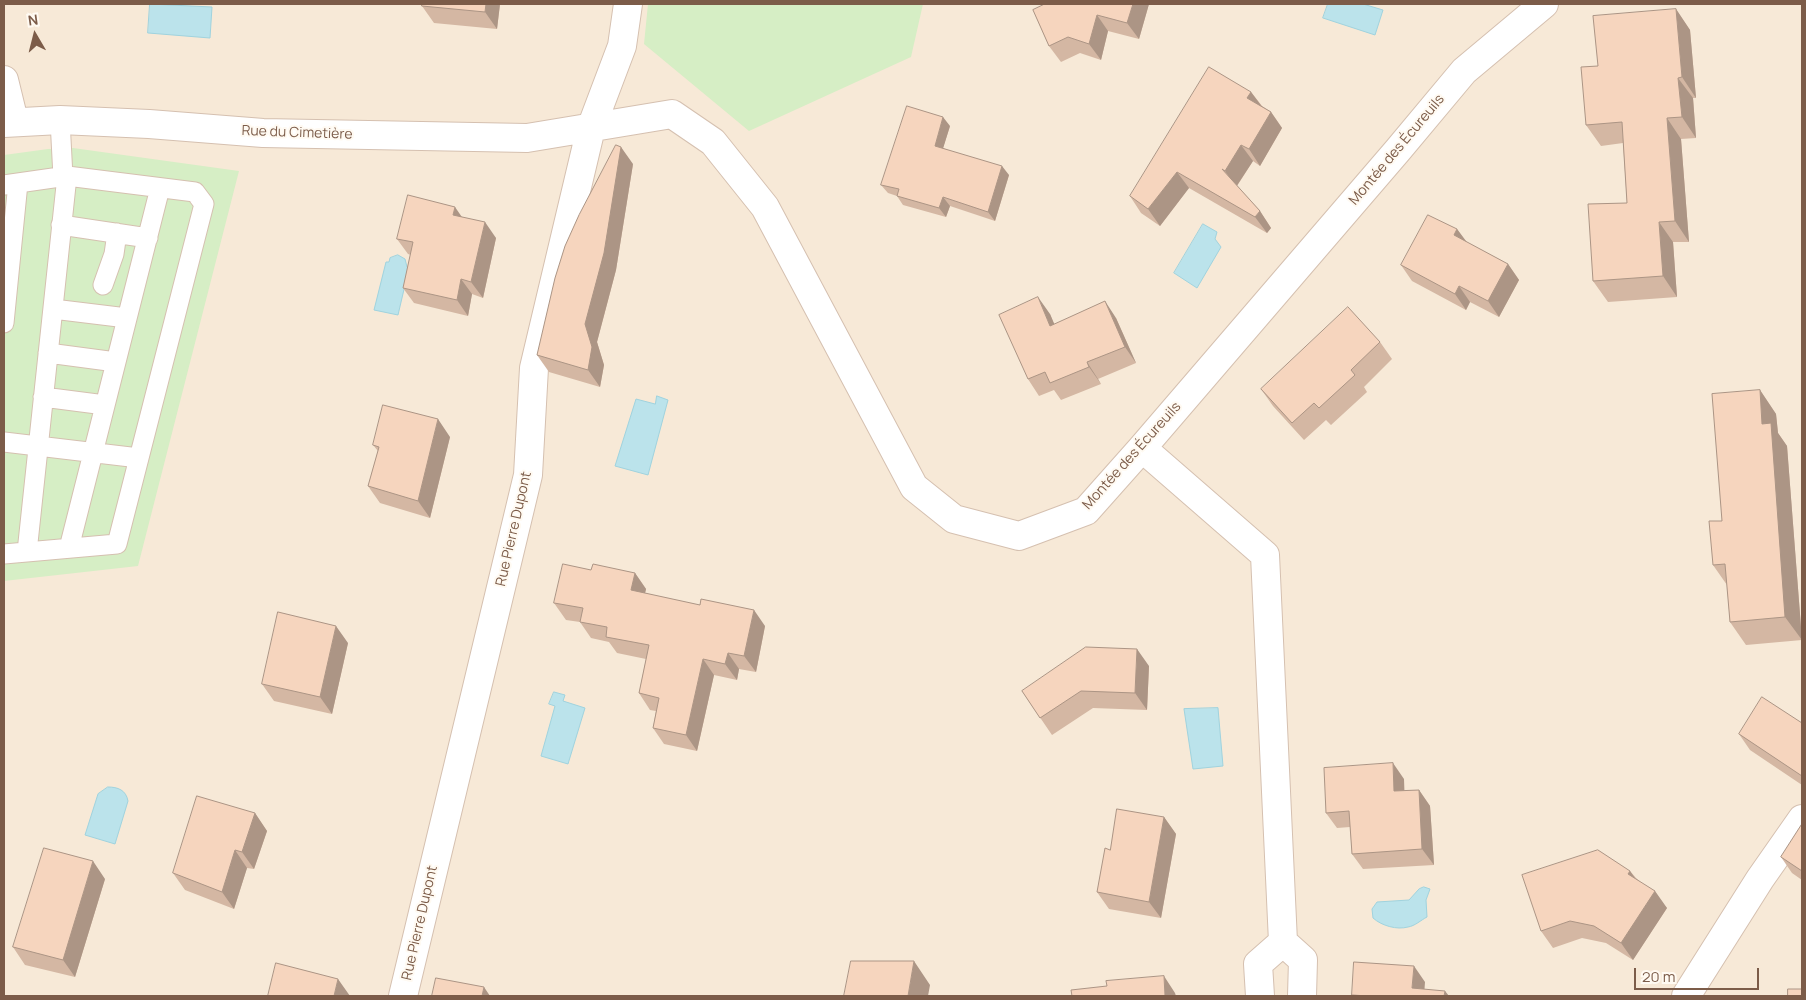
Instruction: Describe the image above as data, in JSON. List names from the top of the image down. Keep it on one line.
{"streets":{"street":["Rue du Cimetière","Montée des Écureuils","Rue Pierre Dupont"]},"crossings":[["Rue du Cimetière","Montée des Écureuils"],["Rue du Cimetière","Rue Pierre Dupont"],["Montée des Écureuils","Rue Pierre Dupont"]],"scale_bar":"20 m","north":"top"}
